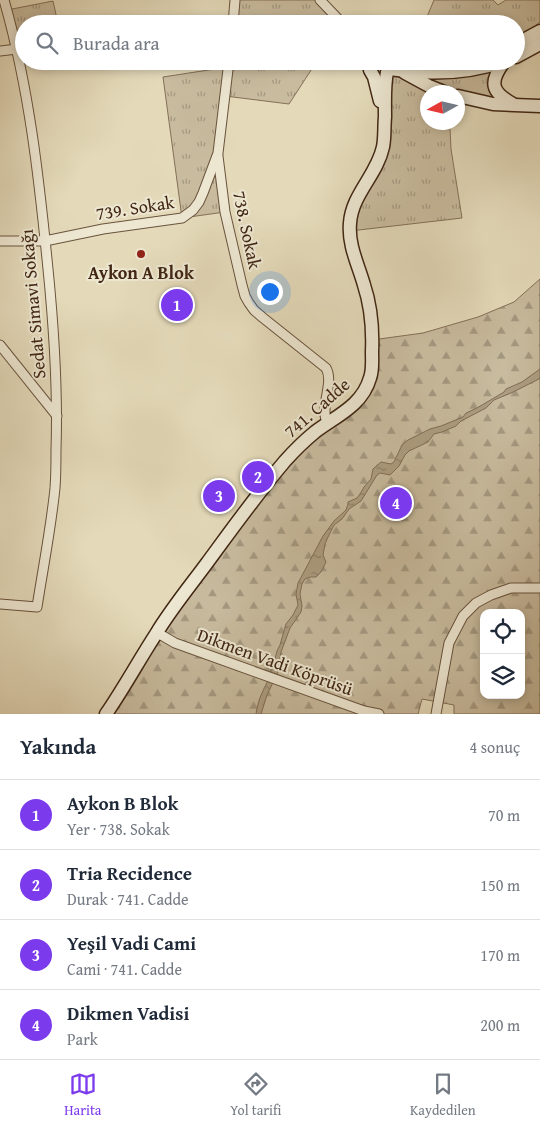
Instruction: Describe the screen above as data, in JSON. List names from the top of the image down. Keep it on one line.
{"streets":{"street":["739. Sokak","738. Sokak","Sedat Simavi Sokağı","741. Cadde","Dikmen Vadi Köprüsü"]},"crossings":[["739. Sokak","738. Sokak"],["739. Sokak","Sedat Simavi Sokağı"],["738. Sokak","741. Cadde"],["741. Cadde","Dikmen Vadi Köprüsü"]],"places":["Aykon A Blok"],"north":"left","page":{"search":"Burada ara","pins":["1","2","3","4"],"heading":["Yakında","4 sonuç"],"list":[{"mark":"1","name":"Aykon B Blok","note":"Yer · 738. Sokak","value":"70 m"},{"mark":"2","name":"Tria Recidence","note":"Durak · 741. Cadde","value":"150 m"},{"mark":"3","name":"Yeşil Vadi Cami","note":"Cami · 741. Cadde","value":"170 m"},{"mark":"4","name":"Dikmen Vadisi","note":"Park","value":"200 m"}],"nav":["Harita","Yol tarifi","Kaydedilen"]}}
